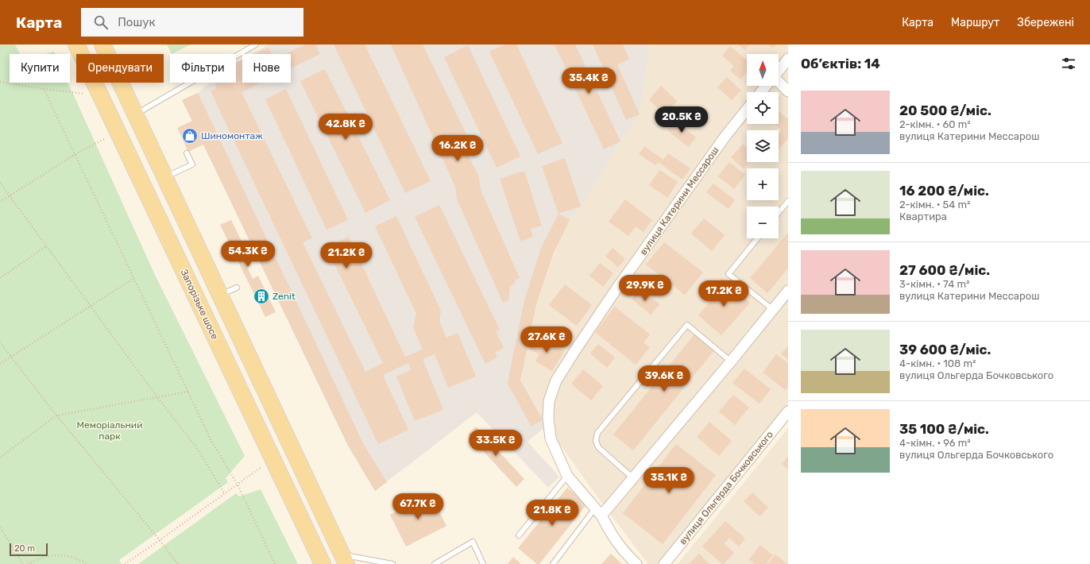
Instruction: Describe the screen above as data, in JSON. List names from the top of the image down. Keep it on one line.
{"streets":{"main road":["Запорізьке шосе"],"street":["вулиця Катерини Мессарош","вулиця Ольгерда Бочковського"]},"parks":["Меморіальний парк"],"places":{"shop":["Шиномонтаж"],"building":["Zenit"]},"scale_bar":"20 m","north":"top","page":{"header":"Карта","search":"Пошук","nav":["Карта","Маршрут","Збережені"],"heading":"Об’єктів: 14","map_buttons":["+","−"],"chip":["Купити","Орендувати","Фільтри","Нове"],"price":["35.4K ₴","20.5K ₴","42.8K ₴","16.2K ₴","54.3K ₴","21.2K ₴","29.9K ₴","17.2K ₴","27.6K ₴","39.6K ₴","33.5K ₴","35.1K ₴","67.7K ₴","21.8K ₴"],"list":[{"name":"20 500 ₴/міс.","note":"2-кімн. · 60 m² · вулиця Катерини Мессарош"},{"name":"16 200 ₴/міс.","note":"2-кімн. · 54 m² · Квартира"},{"name":"27 600 ₴/міс.","note":"3-кімн. · 74 m² · вулиця Катерини Мессарош"},{"name":"39 600 ₴/міс.","note":"4-кімн. · 108 m² · вулиця Ольгерда Бочковського"},{"name":"35 100 ₴/міс.","note":"4-кімн. · 96 m² · вулиця Ольгерда Бочковського"}],"scale":"20 m"}}
